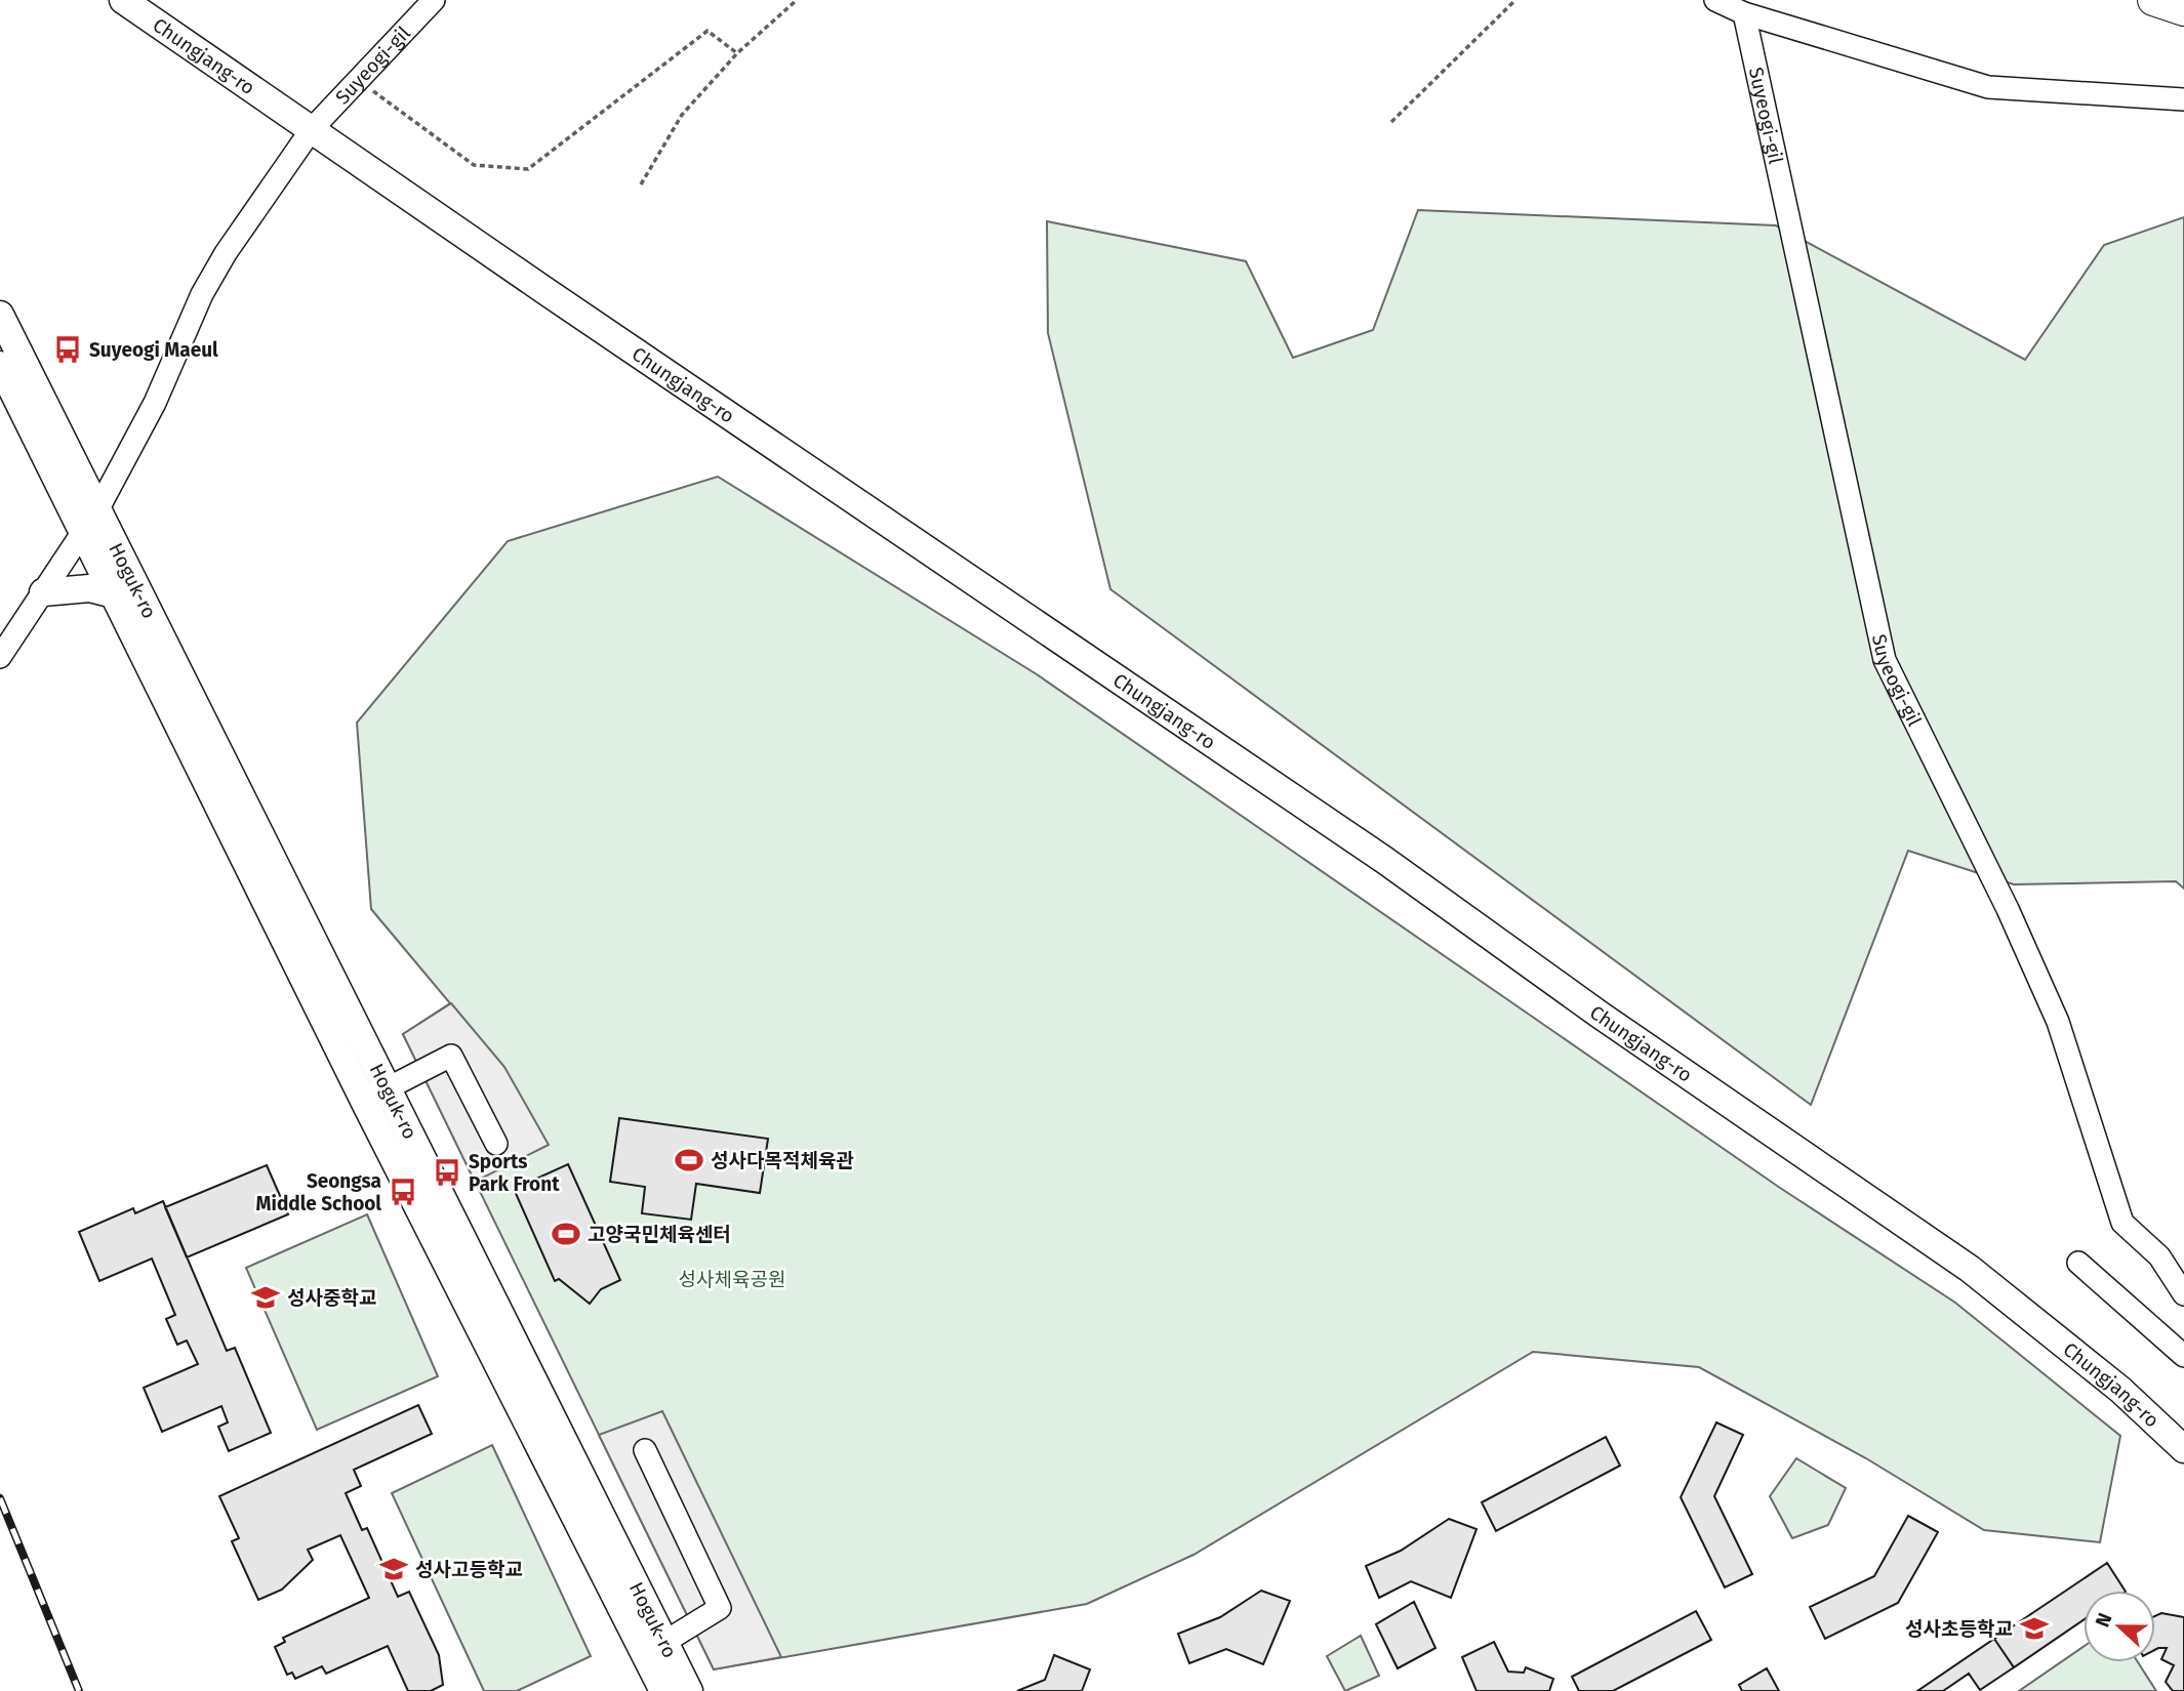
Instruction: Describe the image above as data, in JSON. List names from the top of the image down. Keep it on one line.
{"streets":{"main road":["Chungjang-ro","Hoguk-ro"],"street":["Suyeogi-gil"]},"crossings":[["Chungjang-ro","Suyeogi-gil"],["Chungjang-ro","Hoguk-ro"],["Suyeogi-gil","Hoguk-ro"]],"parks":["성사체육공원"],"places":{"bus stop":["Suyeogi Maeul","Sports Park Front","Seongsa Middle School"],"sports":["성사다목적체육관","고양국민체육센터"],"school or university":["성사중학교","성사고등학교","성사초등학교"]},"north":"left"}
